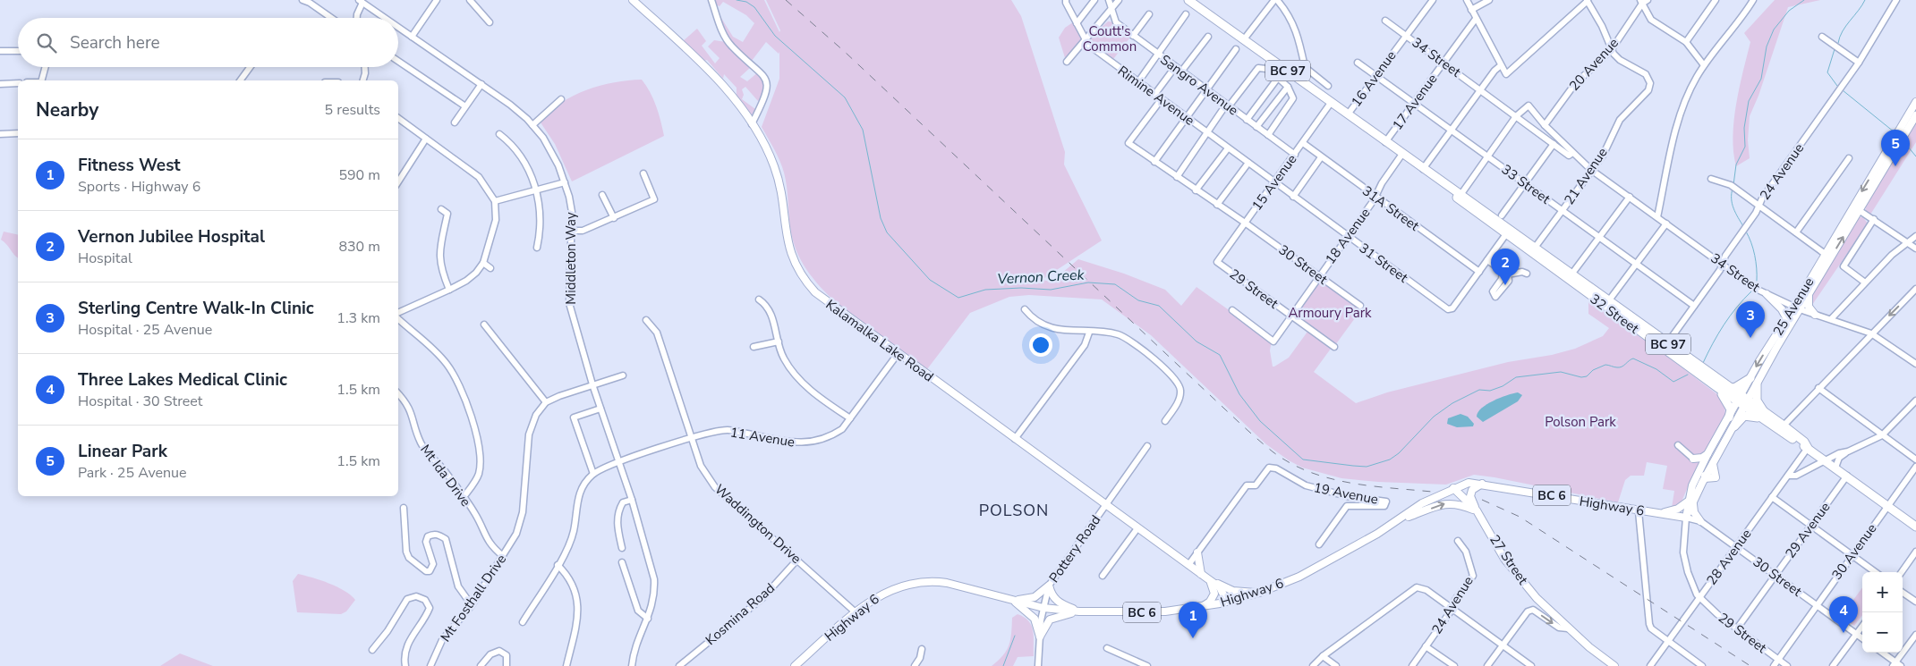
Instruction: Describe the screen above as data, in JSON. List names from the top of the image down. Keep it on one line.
{"streets":{"highway":["BC 97","32 Street"],"main road":["25 Avenue","Kalamalka Lake Road","BC 6","Highway 6","27 Street"],"street":["34 Street","20 Avenue","16 Avenue","Sangro Avenue","Rimine Avenue","17 Avenue","24 Avenue","21 Avenue","15 Avenue","33 Street","31A Street","18 Avenue","Middleton Way","31 Street","30 Street","29 Street","11 Avenue","Mt Ida Drive","19 Avenue","Waddington Drive","29 Avenue","Pottery Road","30 Avenue","28 Avenue","Mt Fosthall Drive","Kosmina Road"]},"crossings":[["34 Street","16 Avenue"],["34 Street","17 Avenue"],["34 Street","24 Avenue"],["34 Street","21 Avenue"],["34 Street","25 Avenue"],["20 Avenue","21 Avenue"],["BC 97","32 Street"],["16 Avenue","33 Street"],["16 Avenue","32 Street"],["Sangro Avenue","15 Avenue"],["Rimine Avenue","30 Street"],["17 Avenue","33 Street"],["17 Avenue","32 Street"],["24 Avenue","33 Street"],["24 Avenue","32 Street"],["21 Avenue","33 Street"],["21 Avenue","32 Street"],["15 Avenue","31A Street"],["15 Avenue","31 Street"],["15 Avenue","30 Street"],["15 Avenue","29 Street"],["15 Avenue","32 Street"],["31A Street","18 Avenue"],["31A Street","31 Street"],["18 Avenue","31 Street"],["18 Avenue","30 Street"],["18 Avenue","29 Street"],["18 Avenue","32 Street"],["Middleton Way","11 Avenue"],["30 Street","25 Avenue"],["30 Street","Highway 6"],["30 Street","29 Avenue"],["30 Street","30 Avenue"],["30 Street","28 Avenue"],["29 Street","25 Avenue"],["29 Street","29 Avenue"],["29 Street","30 Avenue"],["29 Street","28 Avenue"],["25 Avenue","32 Street"],["25 Avenue","Highway 6"],["25 Avenue","28 Avenue"],["32 Street","29 Avenue"],["32 Street","30 Avenue"],["32 Street","28 Avenue"],["Kalamalka Lake Road","11 Avenue"],["Kalamalka Lake Road","19 Avenue"],["Kalamalka Lake Road","Highway 6"],["Kalamalka Lake Road","Pottery Road"],["11 Avenue","Waddington Drive"],["Mt Ida Drive","Mt Fosthall Drive"],["Highway 6","Waddington Drive"],["Highway 6","Pottery Road"],["Highway 6","27 Street"],["Waddington Drive","Kosmina Road"]],"districts":["POLSON"],"water":["Vernon Creek"],"parks":["Coutt's Common","Armoury Park","Polson Park"],"page":{"search":"Search here","heading":["Nearby","5 results"],"pins":["5","2","3","4","1"],"list":[{"mark":"1","name":"Fitness West","note":"Sports · Highway 6","value":"590 m"},{"mark":"2","name":"Vernon Jubilee Hospital","note":"Hospital","value":"830 m"},{"mark":"3","name":"Sterling Centre Walk-In Clinic","note":"Hospital · 25 Avenue","value":"1.3 km"},{"mark":"4","name":"Three Lakes Medical Clinic","note":"Hospital · 30 Street","value":"1.5 km"},{"mark":"5","name":"Linear Park","note":"Park · 25 Avenue","value":"1.5 km"}],"map_buttons":["+","−"]}}
